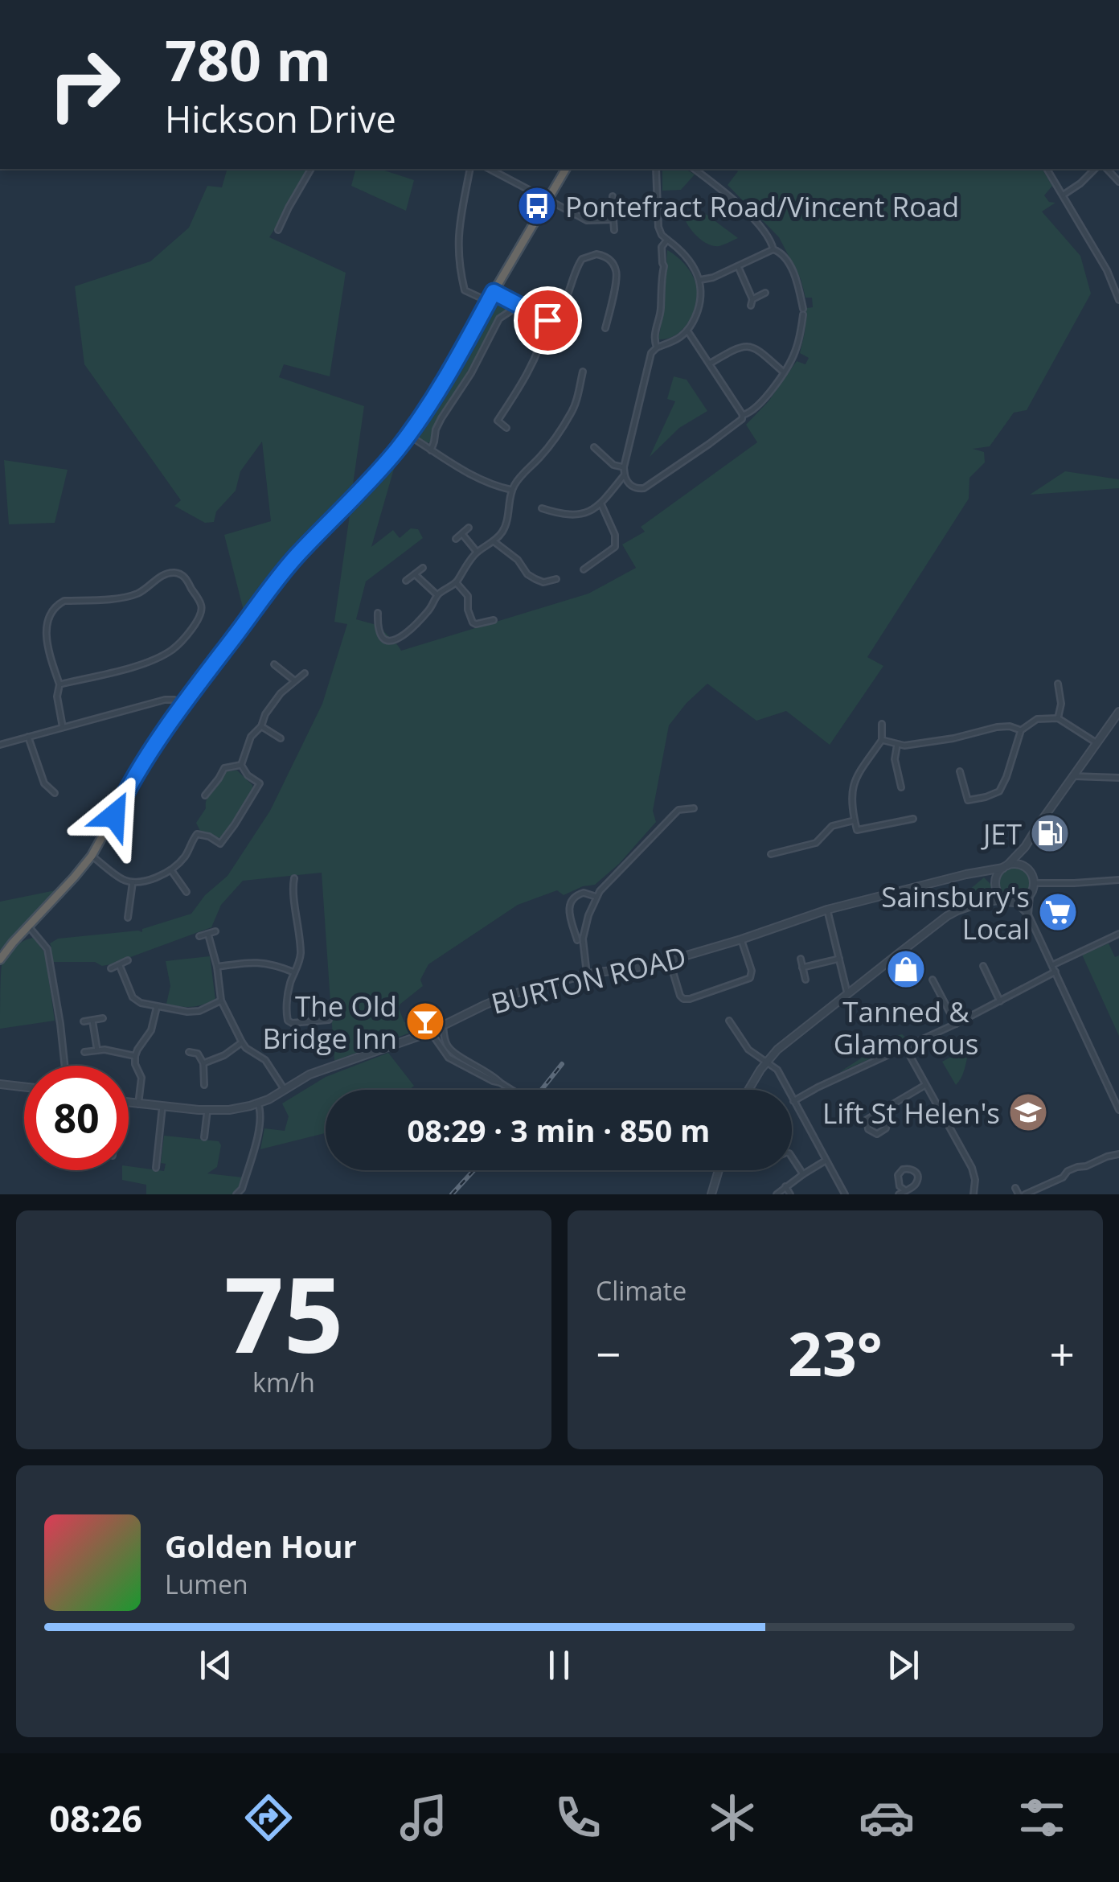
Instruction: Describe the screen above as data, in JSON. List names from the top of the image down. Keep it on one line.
{"streets":{"street":["BURTON ROAD"]},"places":{"bus stop":["Pontefract Road/Vincent Road"],"fuel station":["JET"],"supermarket":["Sainsbury's Local"],"shop":["Tanned & Glamorous"],"bar":["The Old Bridge Inn"],"school or university":["Lift St Helen's"]},"page":{"turn":["780 m","Hickson Drive"],"limit":"80","trip":"08:29 · 3 min · 850 m","tile":[["75","km/h"],"Climate"],"heat":["−","23°","+"],"song":["Golden Hour","Lumen"],"tabs":"08:26"}}
